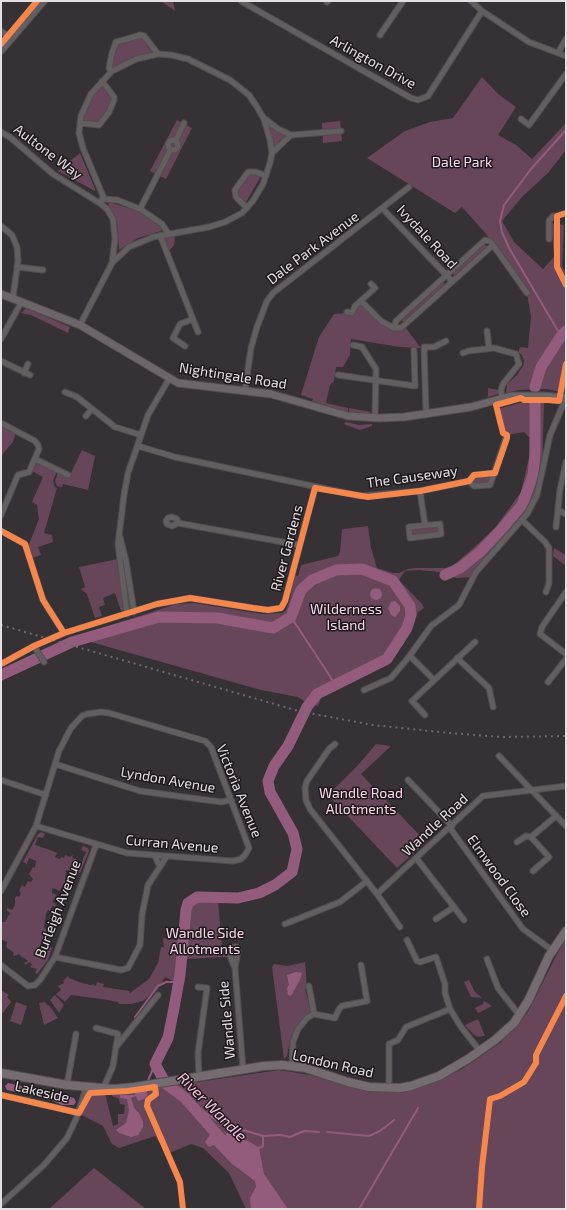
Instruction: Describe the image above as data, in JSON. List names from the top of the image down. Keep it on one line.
{"streets":{"main road":["Nightingale Road","London Road"],"street":["Arlington Drive","Aultone Way","Ivydale Road","Dale Park Avenue","The Causeway","River Gardens","Lyndon Avenue","Victoria Avenue","Wandle Road","Curran Avenue","Elmwood Close","Burleigh Avenue","Wandle Side","Lakeside"]},"crossings":[["Ivydale Road","Dale Park Avenue"],["Dale Park Avenue","Nightingale Road"],["The Causeway","River Gardens"],["Lyndon Avenue","Victoria Avenue"],["Victoria Avenue","Curran Avenue"],["Wandle Road","Elmwood Close"],["Curran Avenue","Burleigh Avenue"],["Elmwood Close","London Road"],["Wandle Side","London Road"]],"water":["River Wandle"],"parks":["Dale Park","Wilderness Island","Wandle Road Allotments","Wandle Side Allotments"]}
